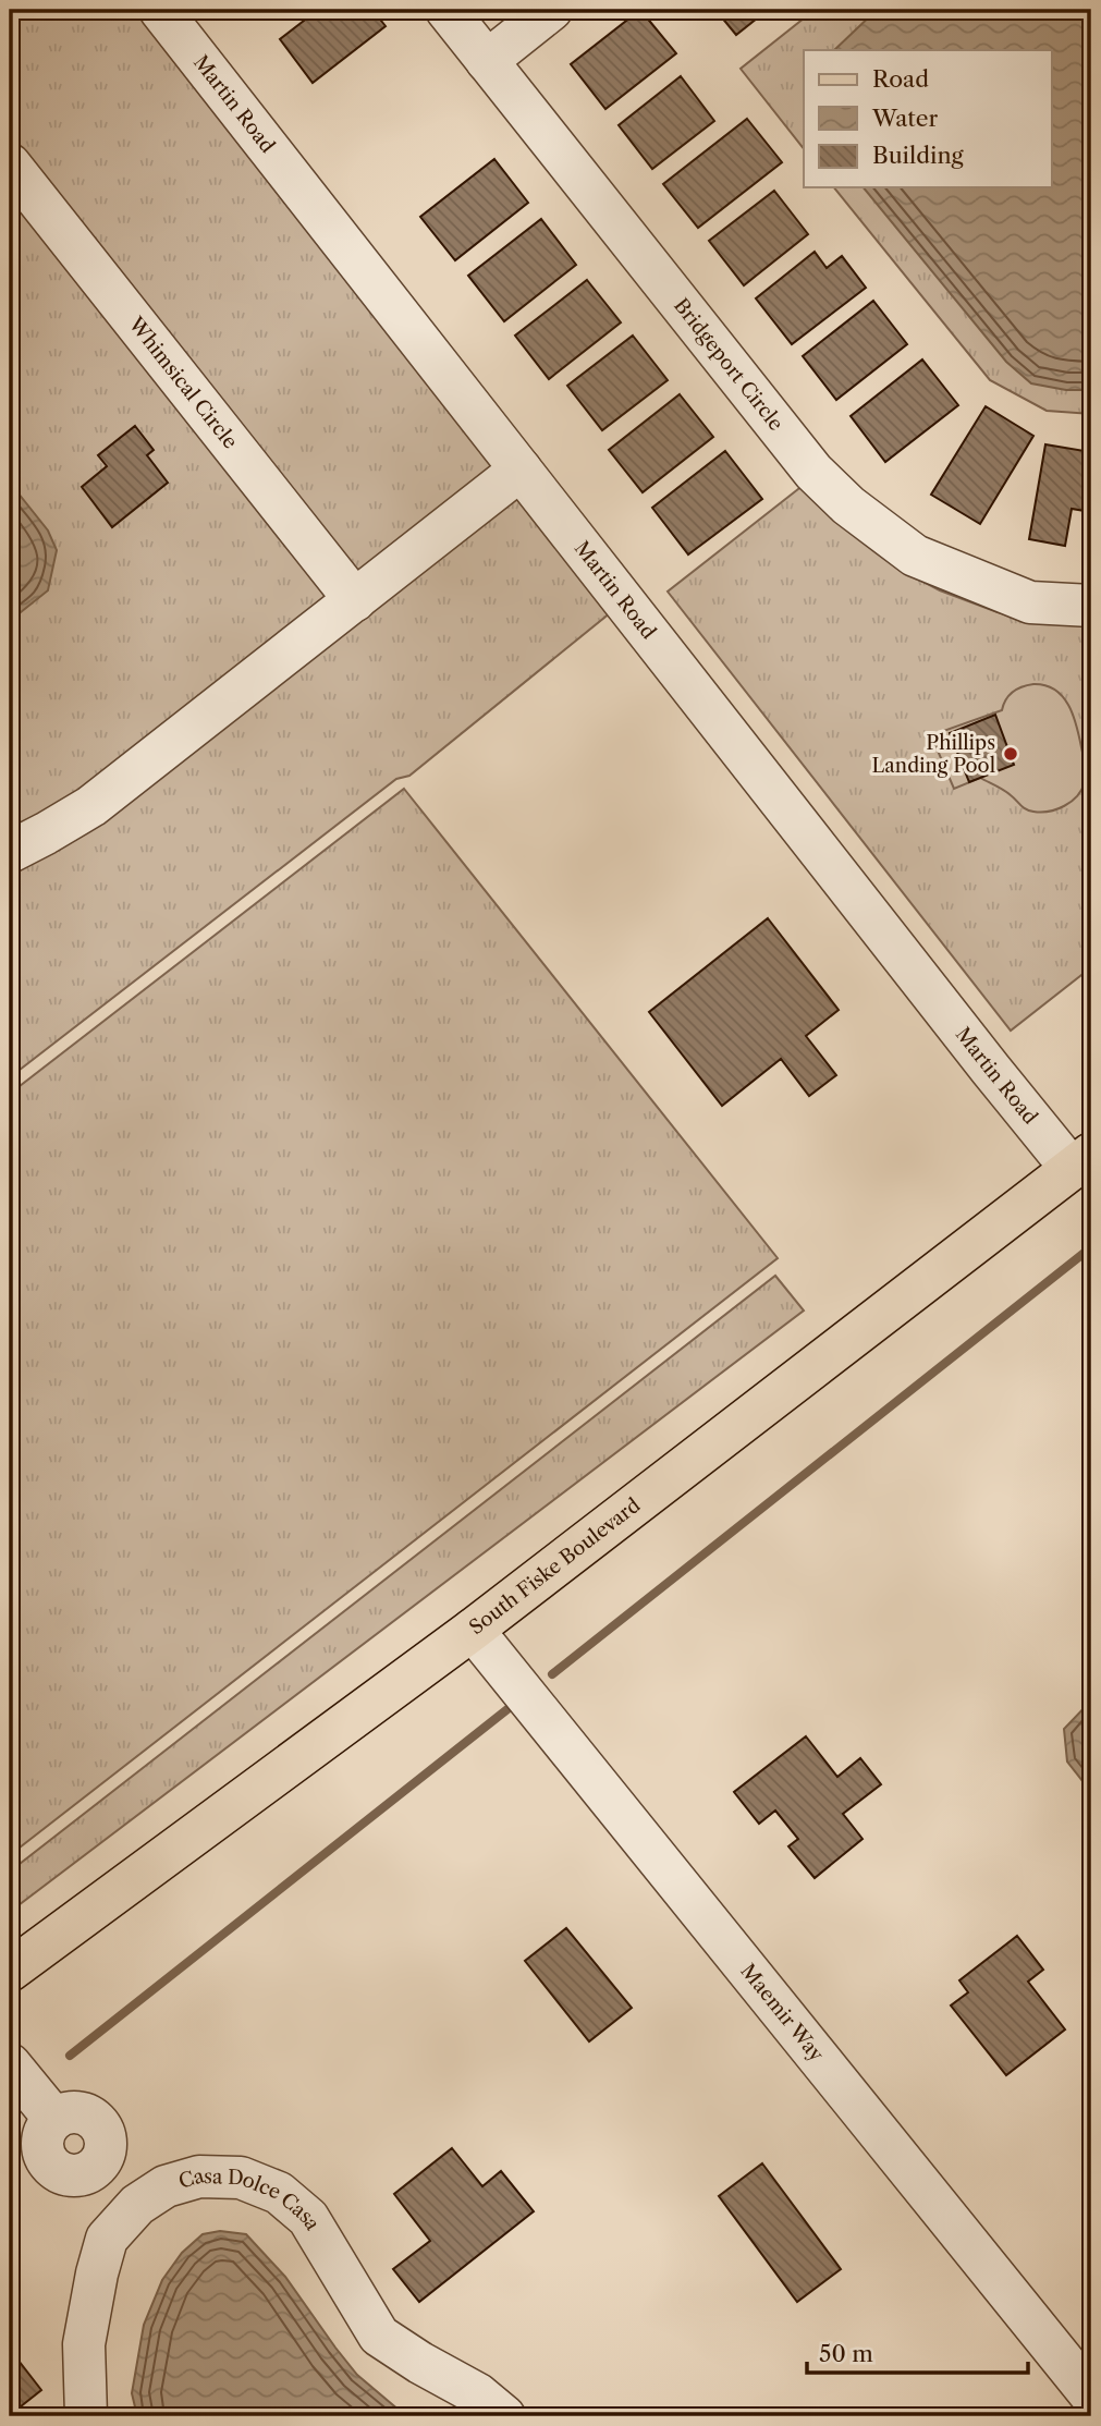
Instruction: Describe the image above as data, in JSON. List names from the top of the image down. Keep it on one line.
{"streets":{"main road":["South Fiske Boulevard"],"street":["Martin Road","Bridgeport Circle","Whimsical Circle","Maemir Way","Casa Dolce Casa"]},"crossings":[["Martin Road","South Fiske Boulevard"],["South Fiske Boulevard","Maemir Way"]],"places":["Phillips Landing Pool"],"legend":["Road","Water","Building"],"scale_bar":"50 m"}
